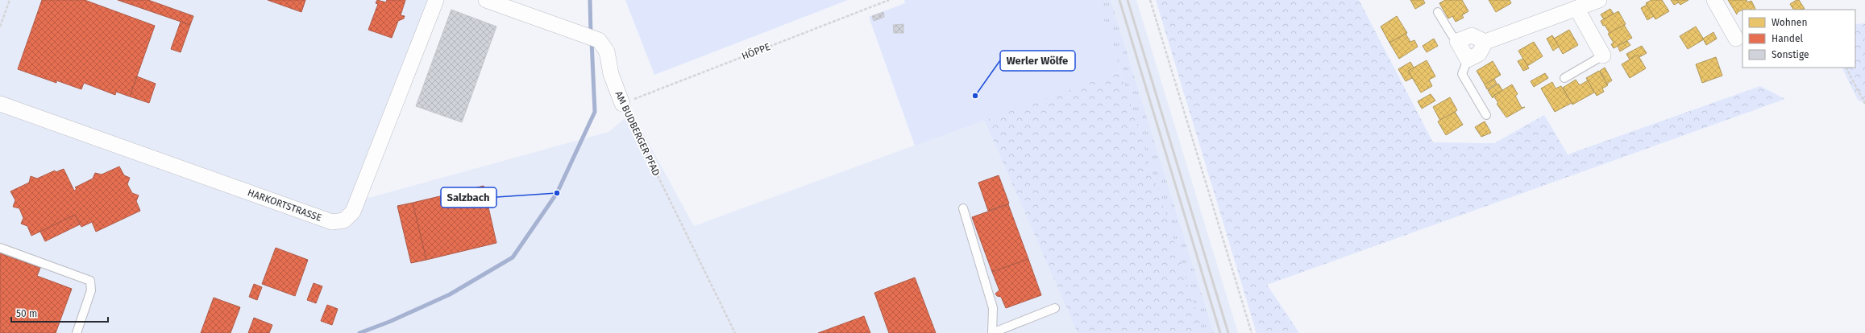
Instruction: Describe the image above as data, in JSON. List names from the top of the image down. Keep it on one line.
{"streets":{"street":["AM BUDBERGER PFAD","HARKORTSTRASSE"],"path":["HÖPPE"]},"crossings":[["HÖPPE","AM BUDBERGER PFAD"]],"places":["Werler Wölfe","Salzbach"],"legend":["Wohnen","Handel","Sonstige"],"scale_bar":"50 m"}
